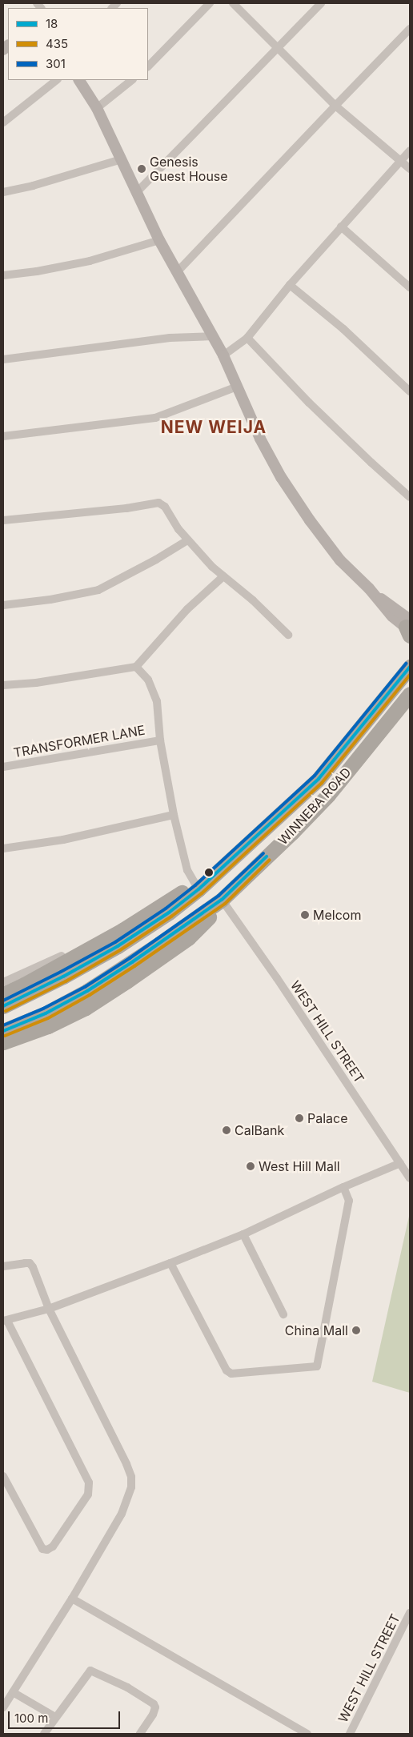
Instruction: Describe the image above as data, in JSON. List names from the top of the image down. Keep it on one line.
{"streets":{"highway":["WINNEBA ROAD"],"street":["TRANSFORMER LANE","WEST HILL STREET"]},"crossings":[["WINNEBA ROAD","WEST HILL STREET"]],"districts":["NEW WEIJA"],"places":["Genesis Guest House","Melcom","Palace","CalBank","West Hill Mall","China Mall"],"lines":["transit line 301","transit line 18","transit line 435"],"legend":["18","435","301"],"scale_bar":"100 m"}
